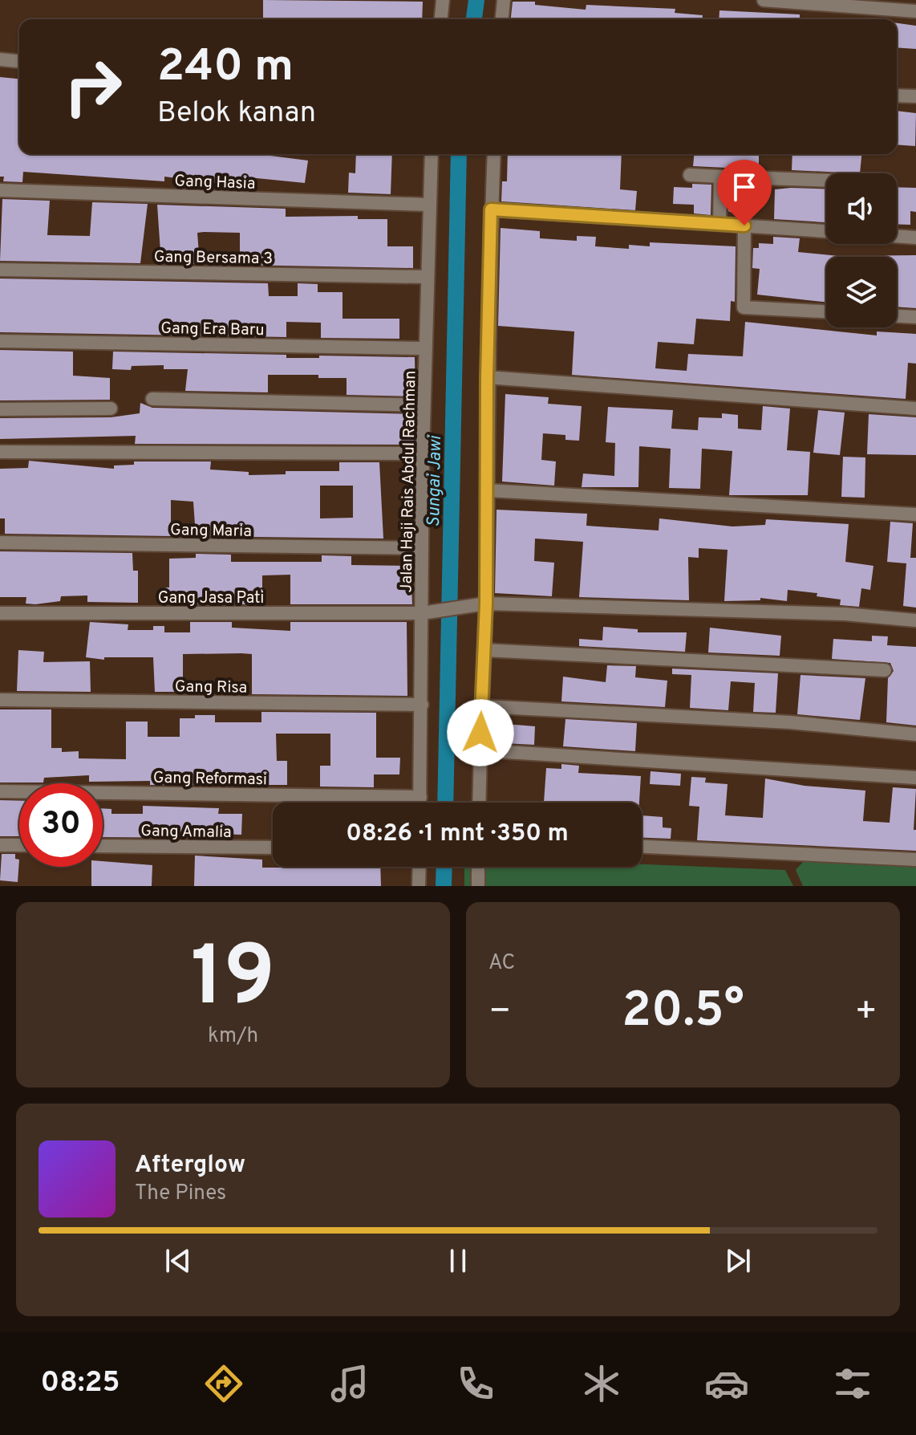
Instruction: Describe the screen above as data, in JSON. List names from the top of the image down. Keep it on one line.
{"streets":{"street":["Gang Hasia","Gang Bersama 3","Gang Era Baru","Jalan Haji Rais Abdul Rachman","Gang Maria","Gang Jasa Pati","Gang Risa","Gang Reformasi","Gang Amalia"]},"crossings":[["Gang Hasia","Jalan Haji Rais Abdul Rachman"],["Gang Bersama 3","Jalan Haji Rais Abdul Rachman"],["Gang Era Baru","Jalan Haji Rais Abdul Rachman"],["Jalan Haji Rais Abdul Rachman","Gang Maria"],["Jalan Haji Rais Abdul Rachman","Gang Jasa Pati"],["Jalan Haji Rais Abdul Rachman","Gang Risa"],["Jalan Haji Rais Abdul Rachman","Gang Reformasi"]],"water":["Sungai Jawi"],"page":{"turn":["240 m","Belok kanan"],"limit":"30","trip":"08:26 · 1 mnt · 350 m","tile":[["19","km/h"],"AC"],"heat":["−","20.5°","+"],"song":["Afterglow","The Pines"],"tabs":"08:25"}}
